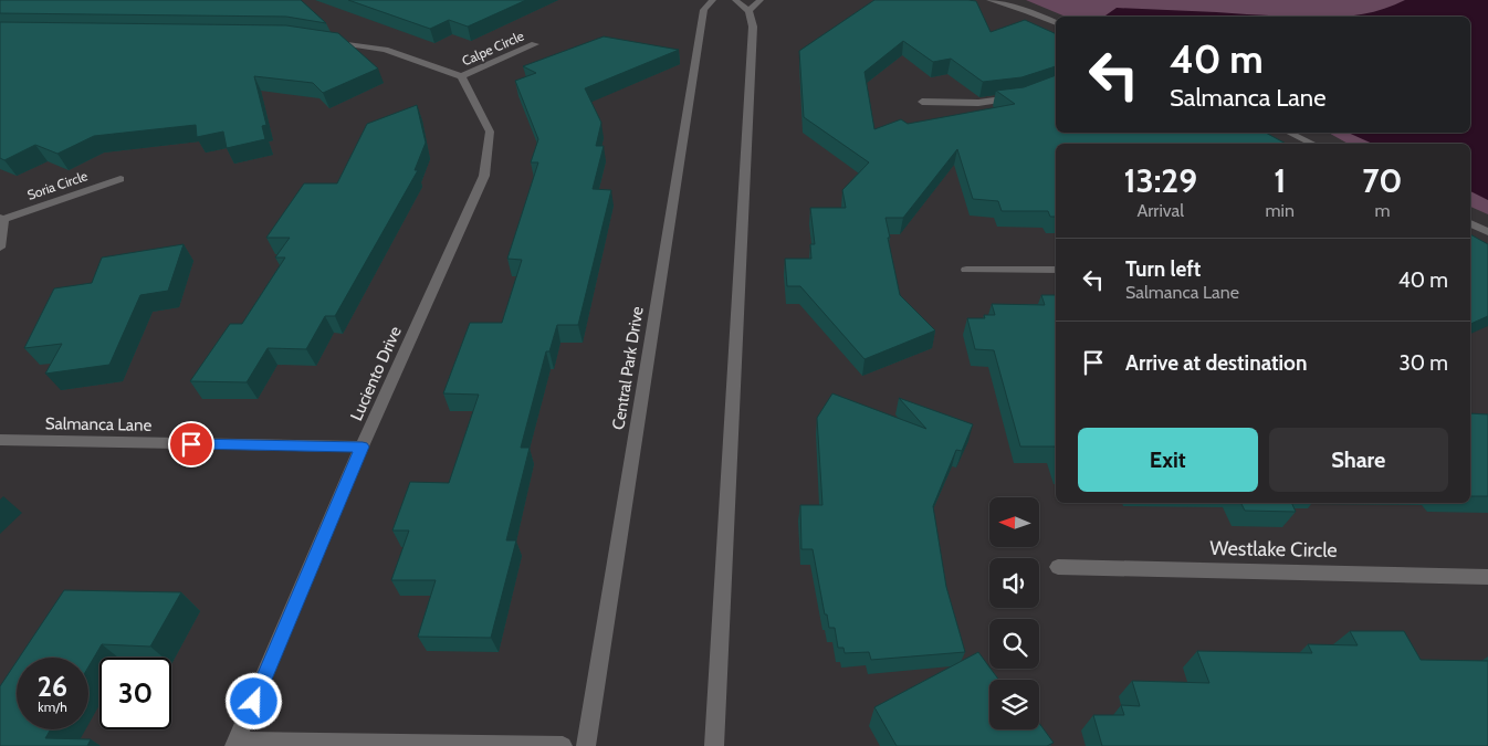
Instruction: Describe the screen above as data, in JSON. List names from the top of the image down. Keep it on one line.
{"streets":{"street":["Calpe Circle","Soria Circle","Central Park Drive","Luciento Drive","Salmanca Lane","Westlake Circle"]},"crossings":[["Calpe Circle","Luciento Drive"],["Luciento Drive","Salmanca Lane"]],"north":"left","page":{"turn":["40 m","Salmanca Lane"],"eta":["13:29","Arrival","1","min","70","m"],"list":[{"name":"Turn left","note":"Salmanca Lane","value":"40 m"},{"name":"Arrive at destination","value":"30 m"}],"buttons":["Exit","Share"],"speed":"26 km/h","limit":"30"}}
